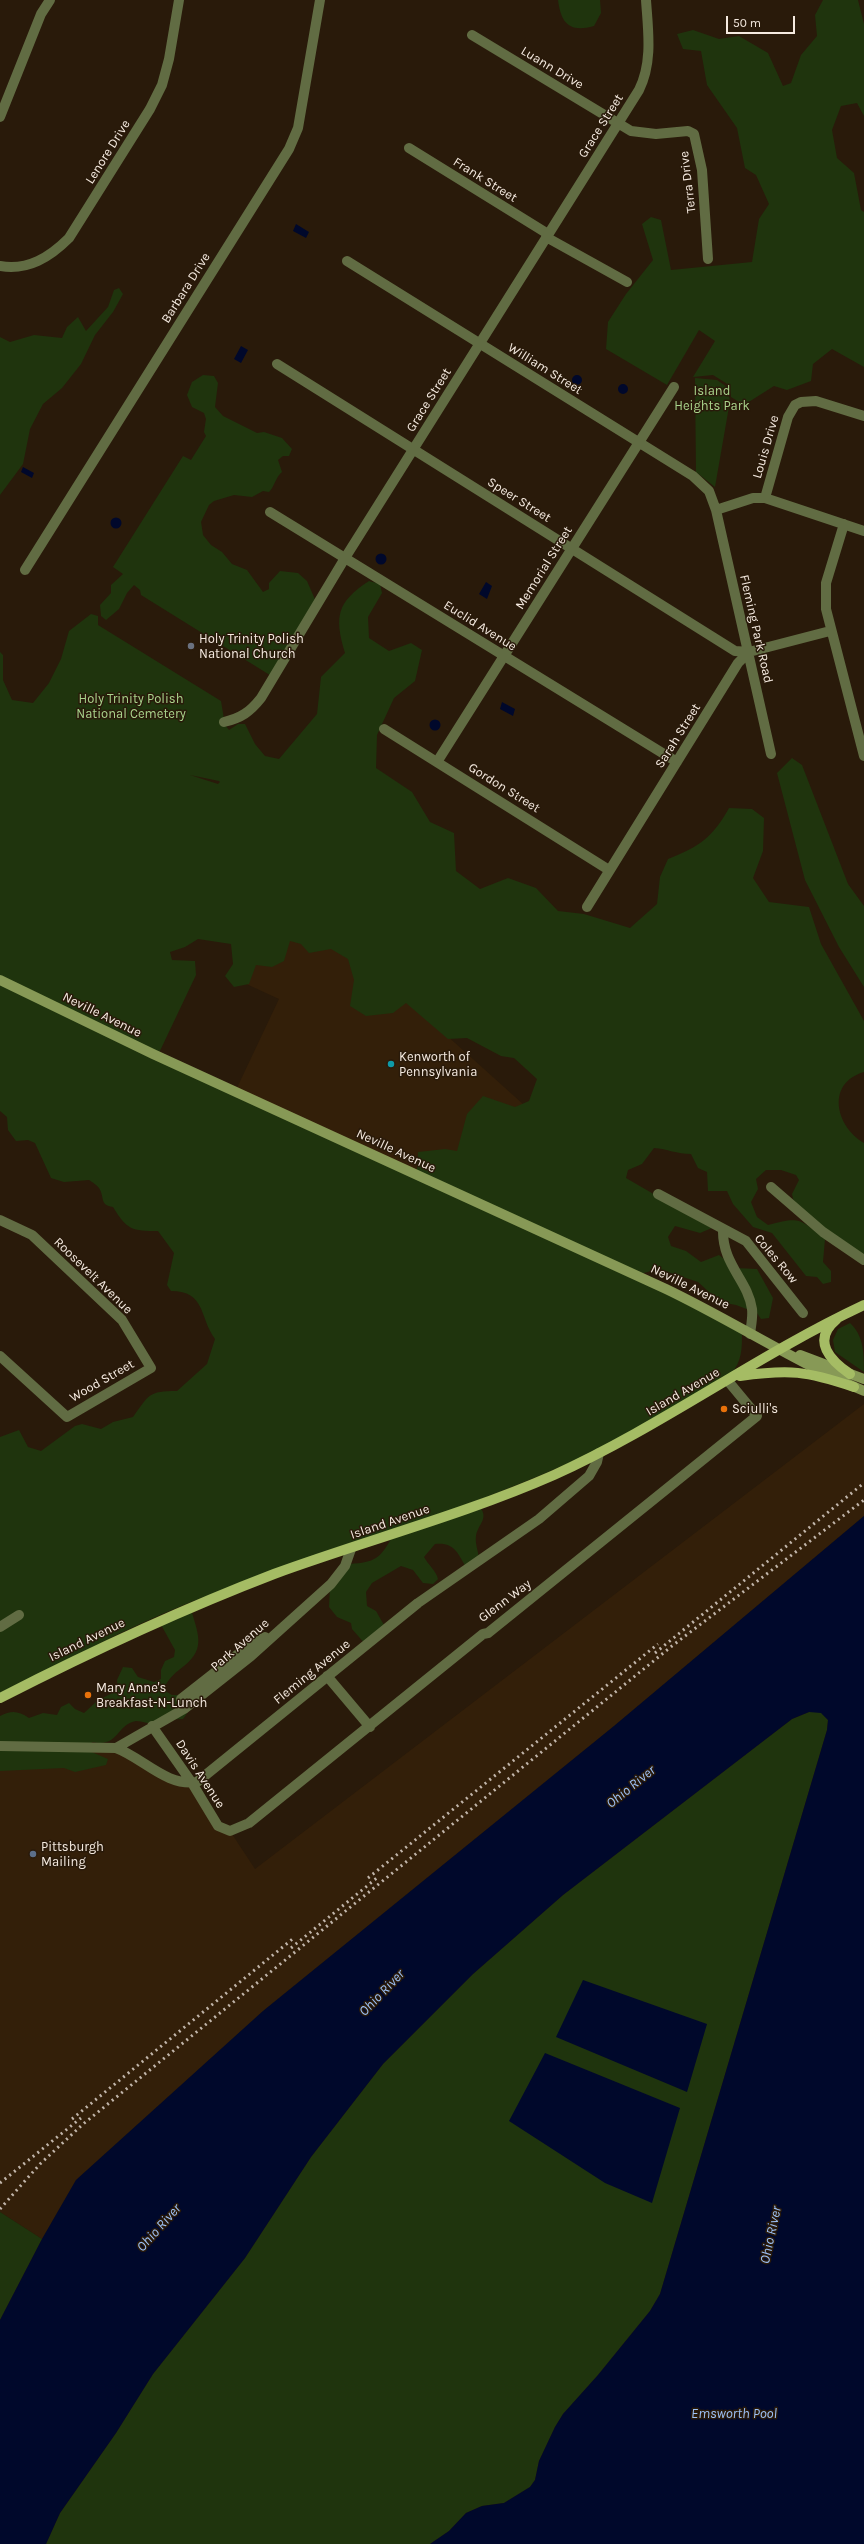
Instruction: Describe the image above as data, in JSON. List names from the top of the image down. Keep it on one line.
{"streets":{"main road":["Island Avenue"],"street":["Luann Drive","Grace Street","Lenore Drive","Frank Street","Terra Drive","Barbara Drive","William Street","Louis Drive","Speer Street","Memorial Street","Euclid Avenue","Fleming Park Road","Sarah Street","Gordon Street","Neville Avenue","Coles Row","Roosevelt Avenue","Wood Street","Glenn Way","Park Avenue","Fleming Avenue","Davis Avenue"]},"crossings":[["Luann Drive","Grace Street"],["Luann Drive","Terra Drive"],["Grace Street","Frank Street"],["Grace Street","Terra Drive"],["Grace Street","William Street"],["Grace Street","Speer Street"],["Grace Street","Euclid Avenue"],["William Street","Memorial Street"],["William Street","Fleming Park Road"],["Speer Street","Memorial Street"],["Speer Street","Fleming Park Road"],["Speer Street","Sarah Street"],["Memorial Street","Euclid Avenue"],["Memorial Street","Gordon Street"],["Euclid Avenue","Sarah Street"],["Fleming Park Road","Sarah Street"],["Sarah Street","Gordon Street"],["Neville Avenue","Island Avenue"],["Roosevelt Avenue","Wood Street"],["Island Avenue","Glenn Way"],["Island Avenue","Park Avenue"],["Island Avenue","Fleming Avenue"],["Glenn Way","Davis Avenue"],["Park Avenue","Davis Avenue"],["Fleming Avenue","Davis Avenue"]],"water":["Ohio River","Emsworth Pool"],"parks":["Island Heights Park","Holy Trinity Polish National Cemetery"],"places":["Holy Trinity Polish National Church","Kenworth of Pennsylvania","Sciulli's","Mary Anne's Breakfast-N-Lunch","Pittsburgh Mailing"],"scale_bar":"50 m"}
